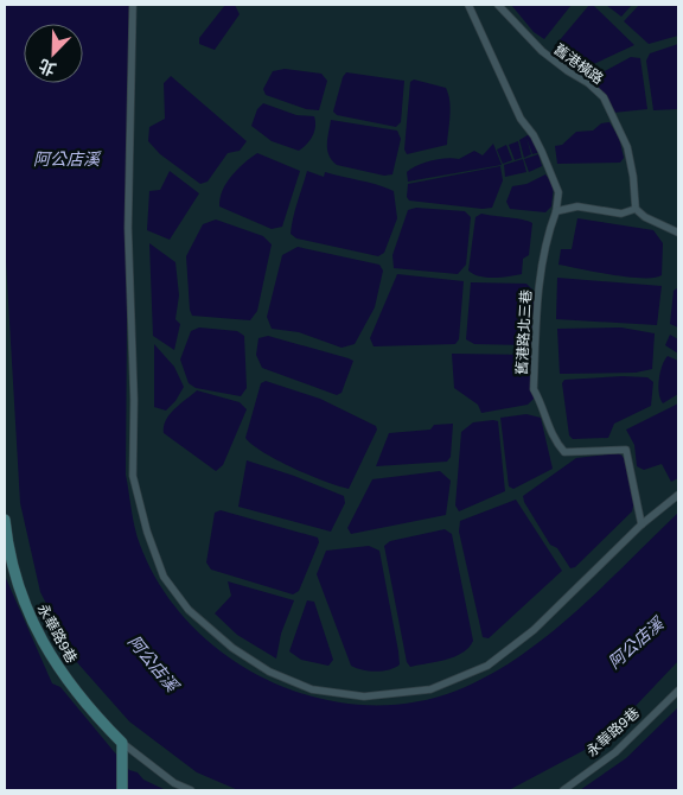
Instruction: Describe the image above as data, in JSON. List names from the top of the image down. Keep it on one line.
{"streets":{"street":["舊港橫路","舊港路北三巷","永華路9巷"]},"water":["阿公店溪"],"north":"bottom left"}
